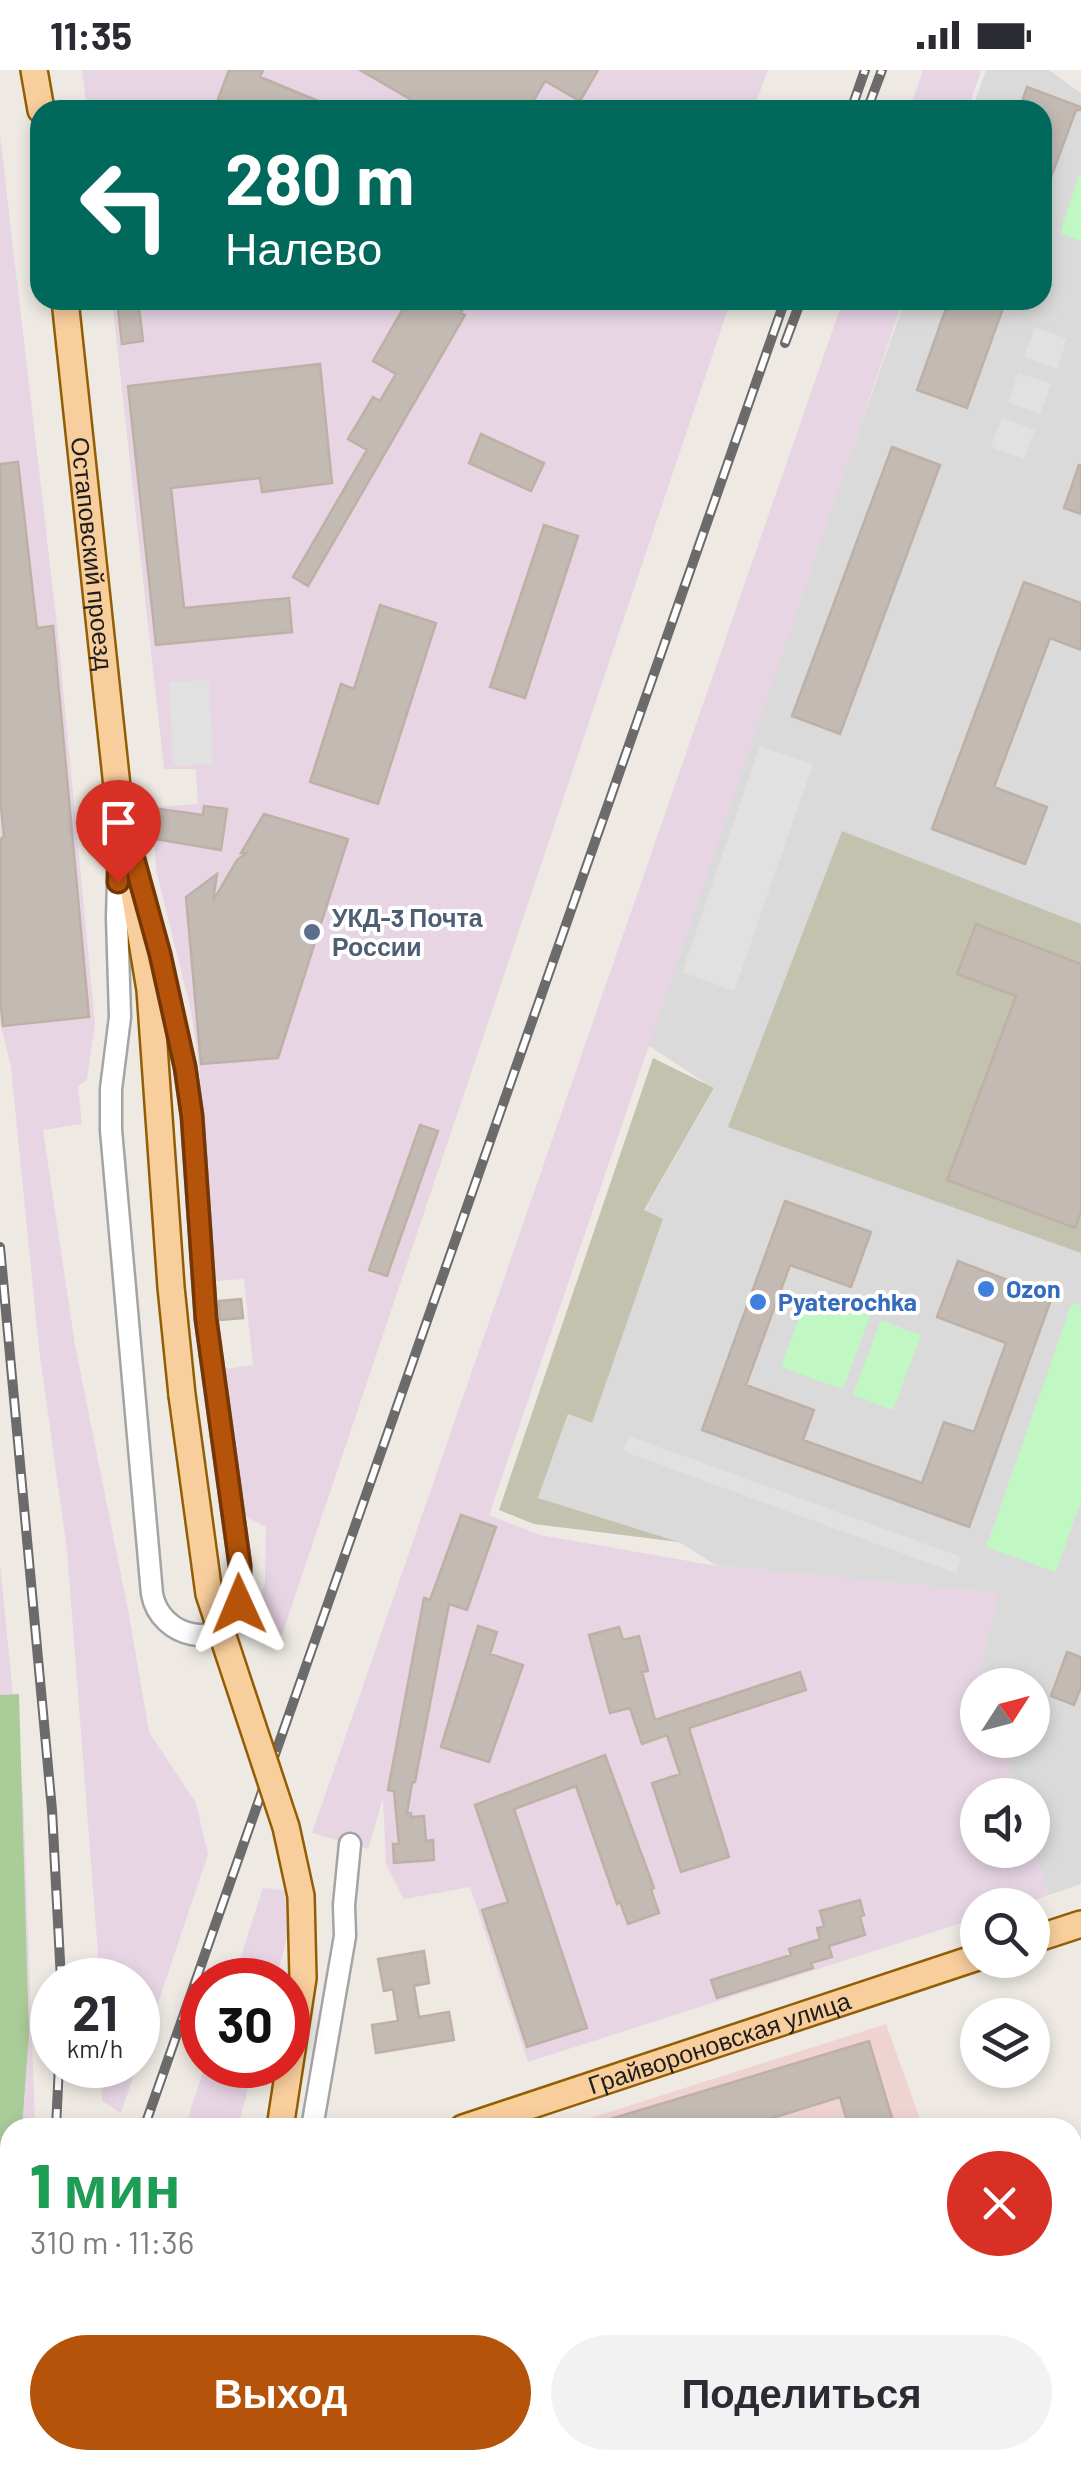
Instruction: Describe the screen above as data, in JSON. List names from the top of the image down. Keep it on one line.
{"streets":{"main road":["Остаповский проезд","Грайвороновская улица"]},"places":["УКД-3 Почта России","Ozon","Pyaterochka"],"north":"top right","page":{"status":"11:35","turn":["280 m","Налево"],"speed":"21 km/h","limit":"30","heading":["1 мин","310 m · 11:36"],"buttons":["Выход","Поделиться"]}}
